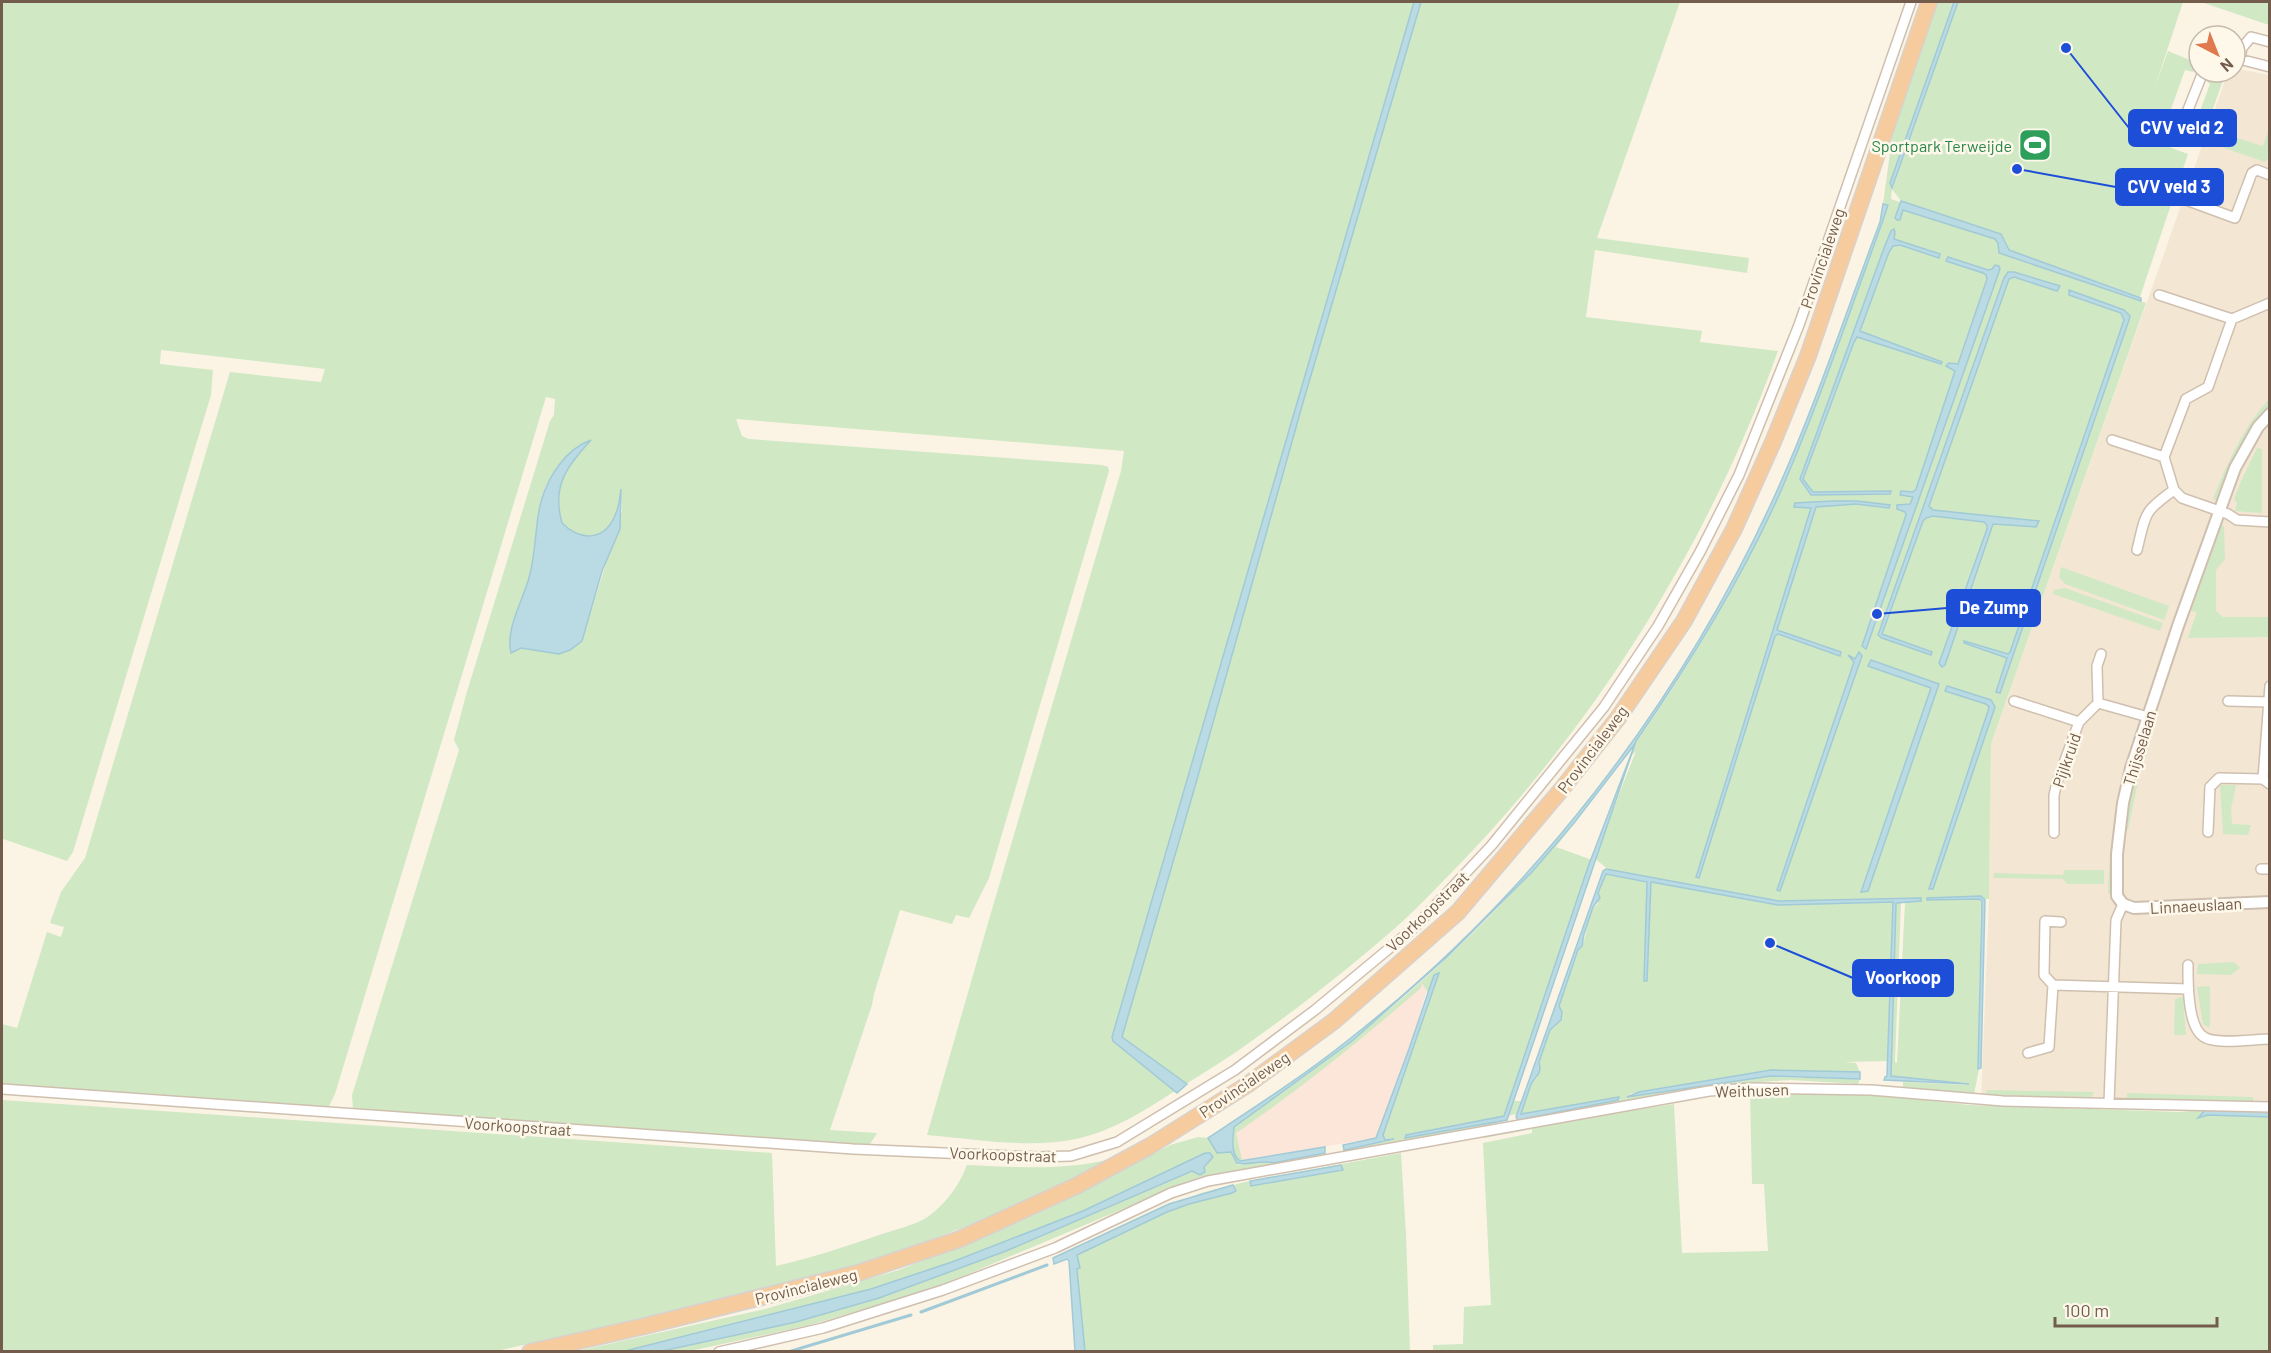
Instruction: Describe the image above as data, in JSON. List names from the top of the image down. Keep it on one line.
{"streets":{"highway":["Provincialeweg"],"street":["Thijsselaan","Pijlkruid","Linnaeuslaan","Voorkoopstraat","Weithusen"]},"crossings":[["Provincialeweg","Voorkoopstraat"],["Thijsselaan","Linnaeuslaan"],["Thijsselaan","Weithusen"]],"places":{"other":["CVV veld 2","CVV veld 3","De Zump","Voorkoop"],"sports":["Sportpark Terweijde"]},"scale_bar":"100 m","north":"bottom right"}
